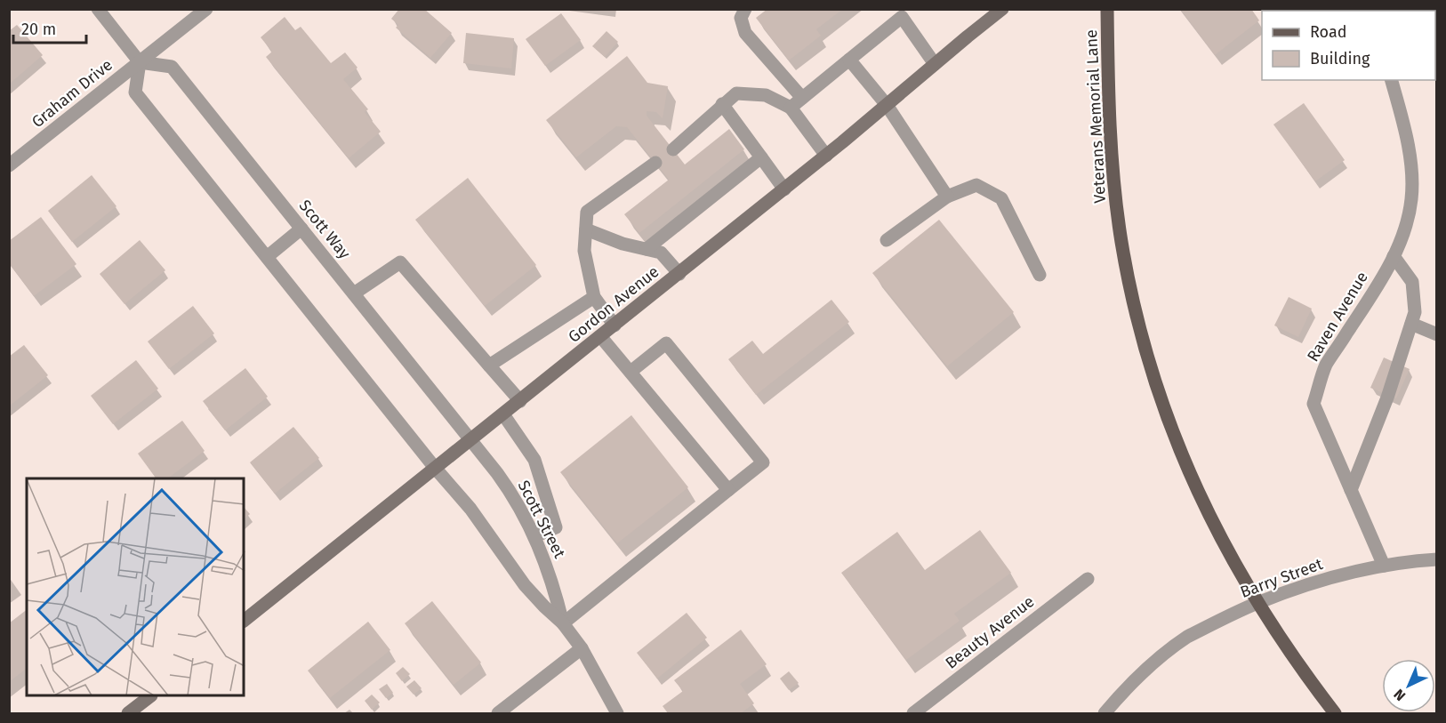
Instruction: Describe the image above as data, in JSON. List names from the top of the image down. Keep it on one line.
{"streets":{"main road":["Veterans Memorial Lane","Gordon Avenue"],"street":["Graham Drive","Scott Way","Raven Avenue","Scott Street","Barry Street","Beauty Avenue"]},"crossings":[["Graham Drive","Scott Way"],["Veterans Memorial Lane","Barry Street"],["Scott Way","Gordon Avenue"],["Scott Way","Scott Street"],["Gordon Avenue","Scott Street"],["Raven Avenue","Barry Street"]],"legend":["Road","Building"],"scale_bar":"20 m","north":"bottom left"}
